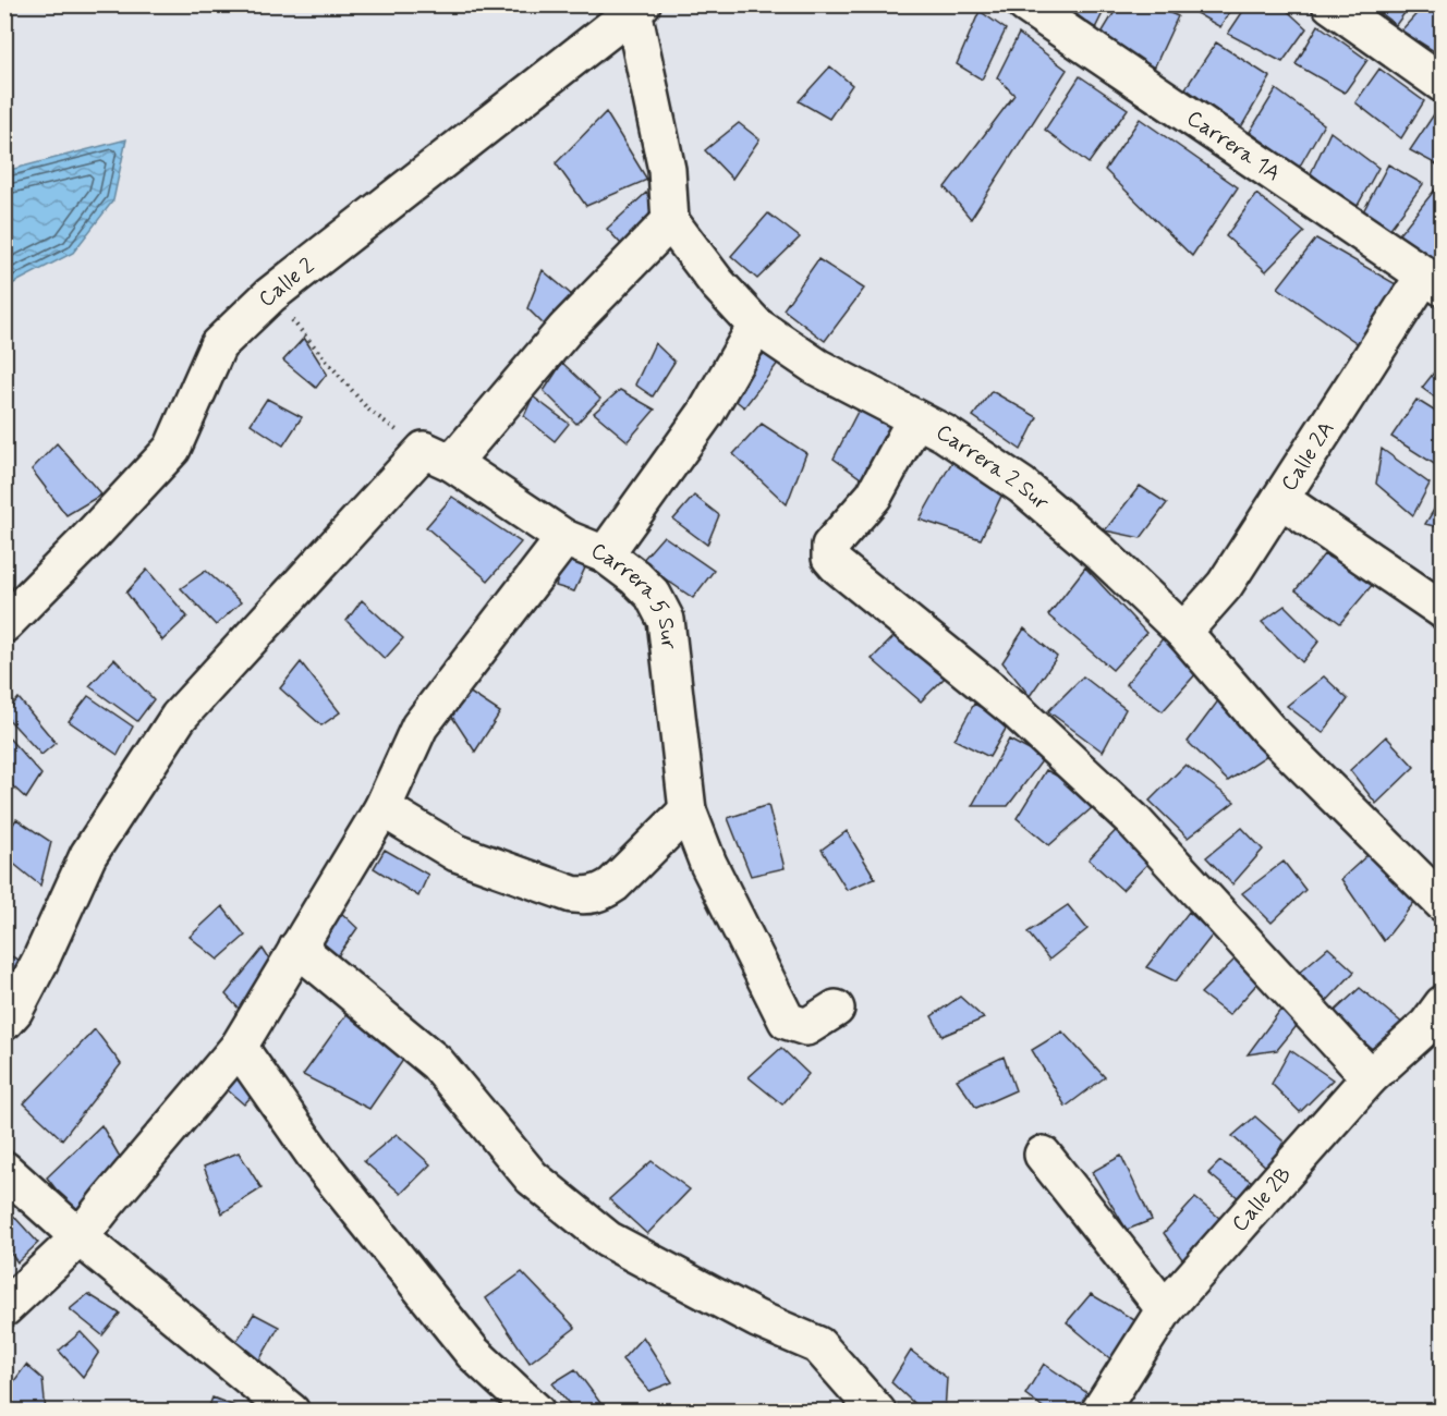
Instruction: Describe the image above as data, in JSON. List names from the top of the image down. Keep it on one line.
{"streets":{"street":["Carrera 1A","Calle 2","Calle 2A","Carrera 2 Sur","Carrera 5 Sur","Calle 2B"]},"crossings":[["Carrera 1A","Calle 2A"],["Calle 2A","Carrera 2 Sur"]]}
